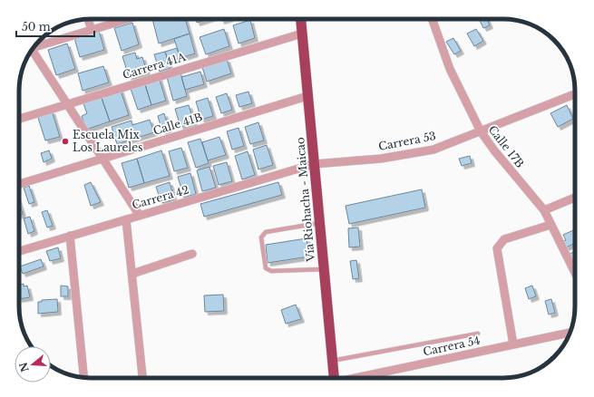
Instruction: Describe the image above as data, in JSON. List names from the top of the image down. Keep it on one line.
{"streets":{"highway":["Vía Riohacha - Maicao"],"street":["Carrera 41A","Calle 41B","Carrera 53","Calle 17B","Carrera 42","Carrera 54"]},"crossings":[["Carrera 41A","Vía Riohacha - Maicao"],["Calle 41B","Vía Riohacha - Maicao"],["Carrera 53","Calle 17B"],["Carrera 53","Carrera 42"],["Carrera 53","Vía Riohacha - Maicao"],["Carrera 42","Vía Riohacha - Maicao"]],"places":["Escuela Mix Los Laureles"],"scale_bar":"50 m","north":"left"}
